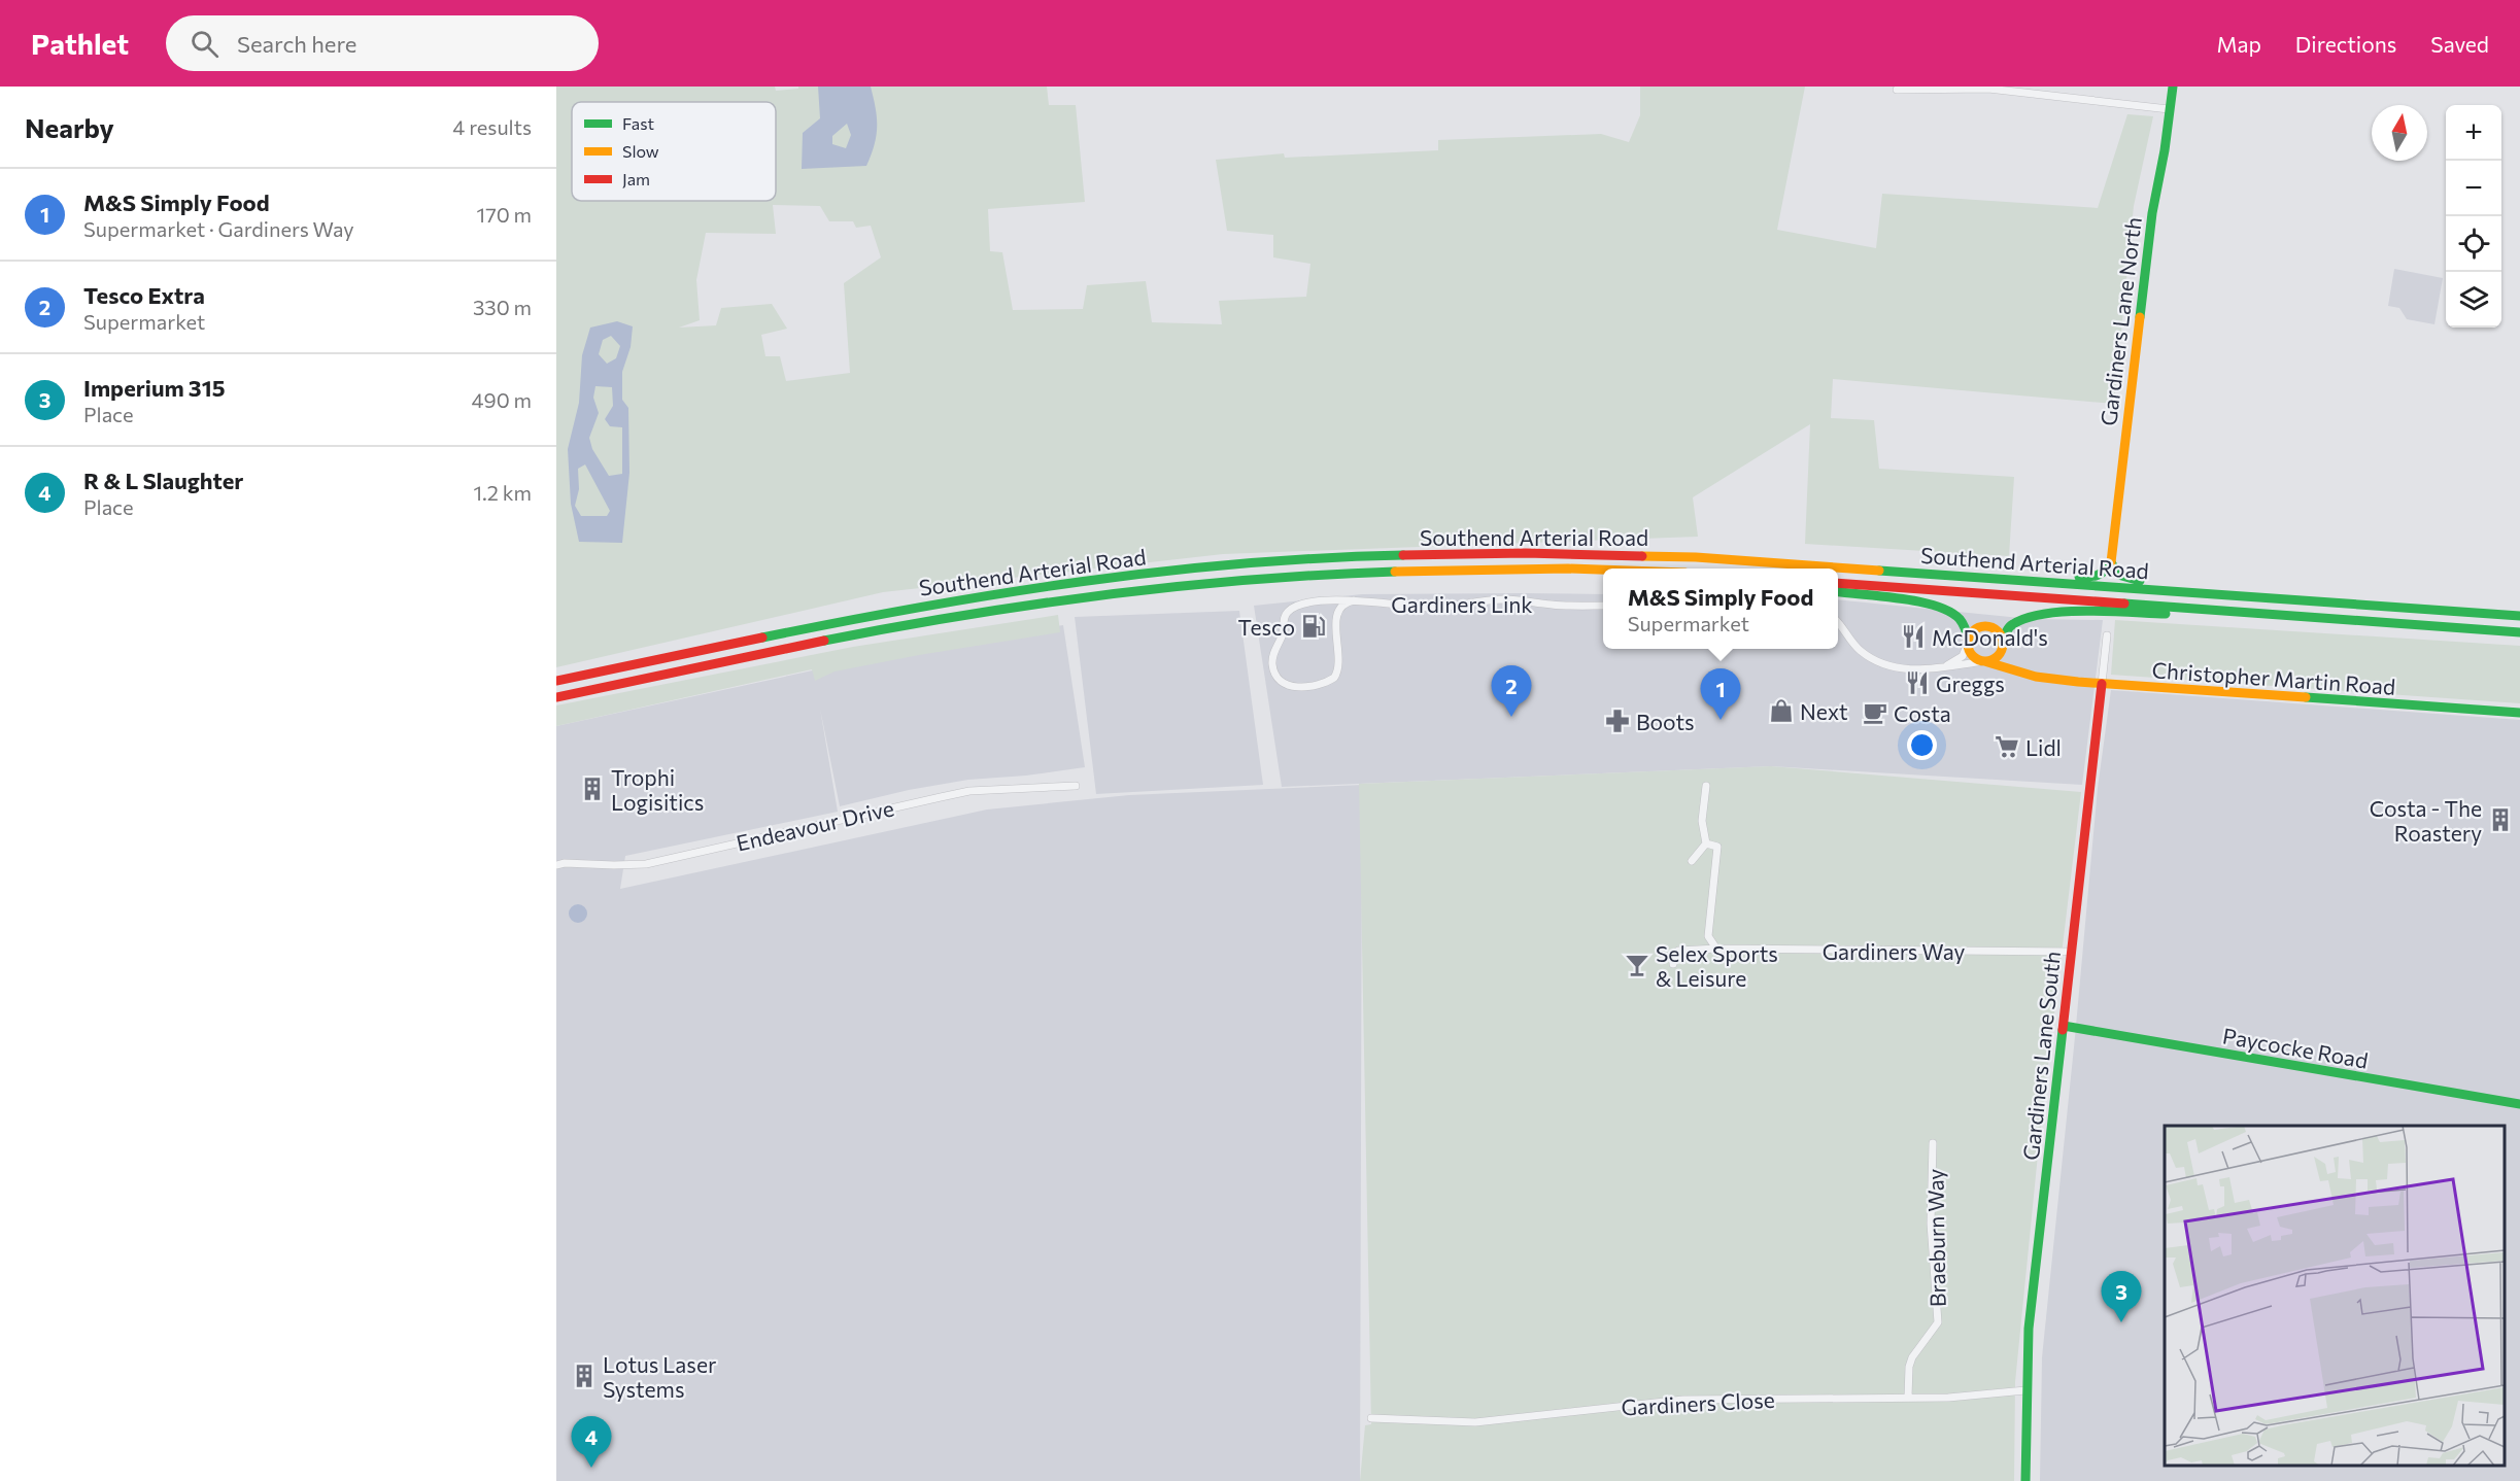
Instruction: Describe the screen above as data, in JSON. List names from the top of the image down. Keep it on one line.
{"streets":{"main road":["Gardiners Lane North","Southend Arterial Road","Christopher Martin Road","Paycocke Road","Gardiners Lane South"],"street":["Gardiners Link","Endeavour Drive","Gardiners Way","Braeburn Way","Gardiners Close"]},"crossings":[["Christopher Martin Road","Gardiners Lane South"],["Gardiners Way","Gardiners Lane South"],["Paycocke Road","Gardiners Lane South"],["Gardiners Lane South","Gardiners Close"],["Braeburn Way","Gardiners Close"]],"places":{"fuel station":["Tesco"],"restaurant":["McDonald's","Greggs"],"shop":["Next"],"cafe":["Costa"],"pharmacy":["Boots"],"supermarket":["Lidl"],"building":["Trophi Logisitics","Costa - The Roastery","Lotus Laser Systems"],"bar":["Selex Sports & Leisure"]},"legend":["Fast","Slow","Jam"],"north":"top","page":{"header":"Pathlet","search":"Search here","nav":["Map","Directions","Saved"],"heading":["Nearby","4 results"],"map_buttons":["+","−"],"list":[{"mark":"1","name":"M&S Simply Food","note":"Supermarket · Gardiners Way","value":"170 m"},{"mark":"2","name":"Tesco Extra","note":"Supermarket","value":"330 m"},{"mark":"3","name":"Imperium 315","note":"Place","value":"490 m"},{"mark":"4","name":"R & L Slaughter","note":"Place","value":"1.2 km"}],"popup":["M&S Simply Food","Supermarket"],"pins":["2","1","3","4"]}}
